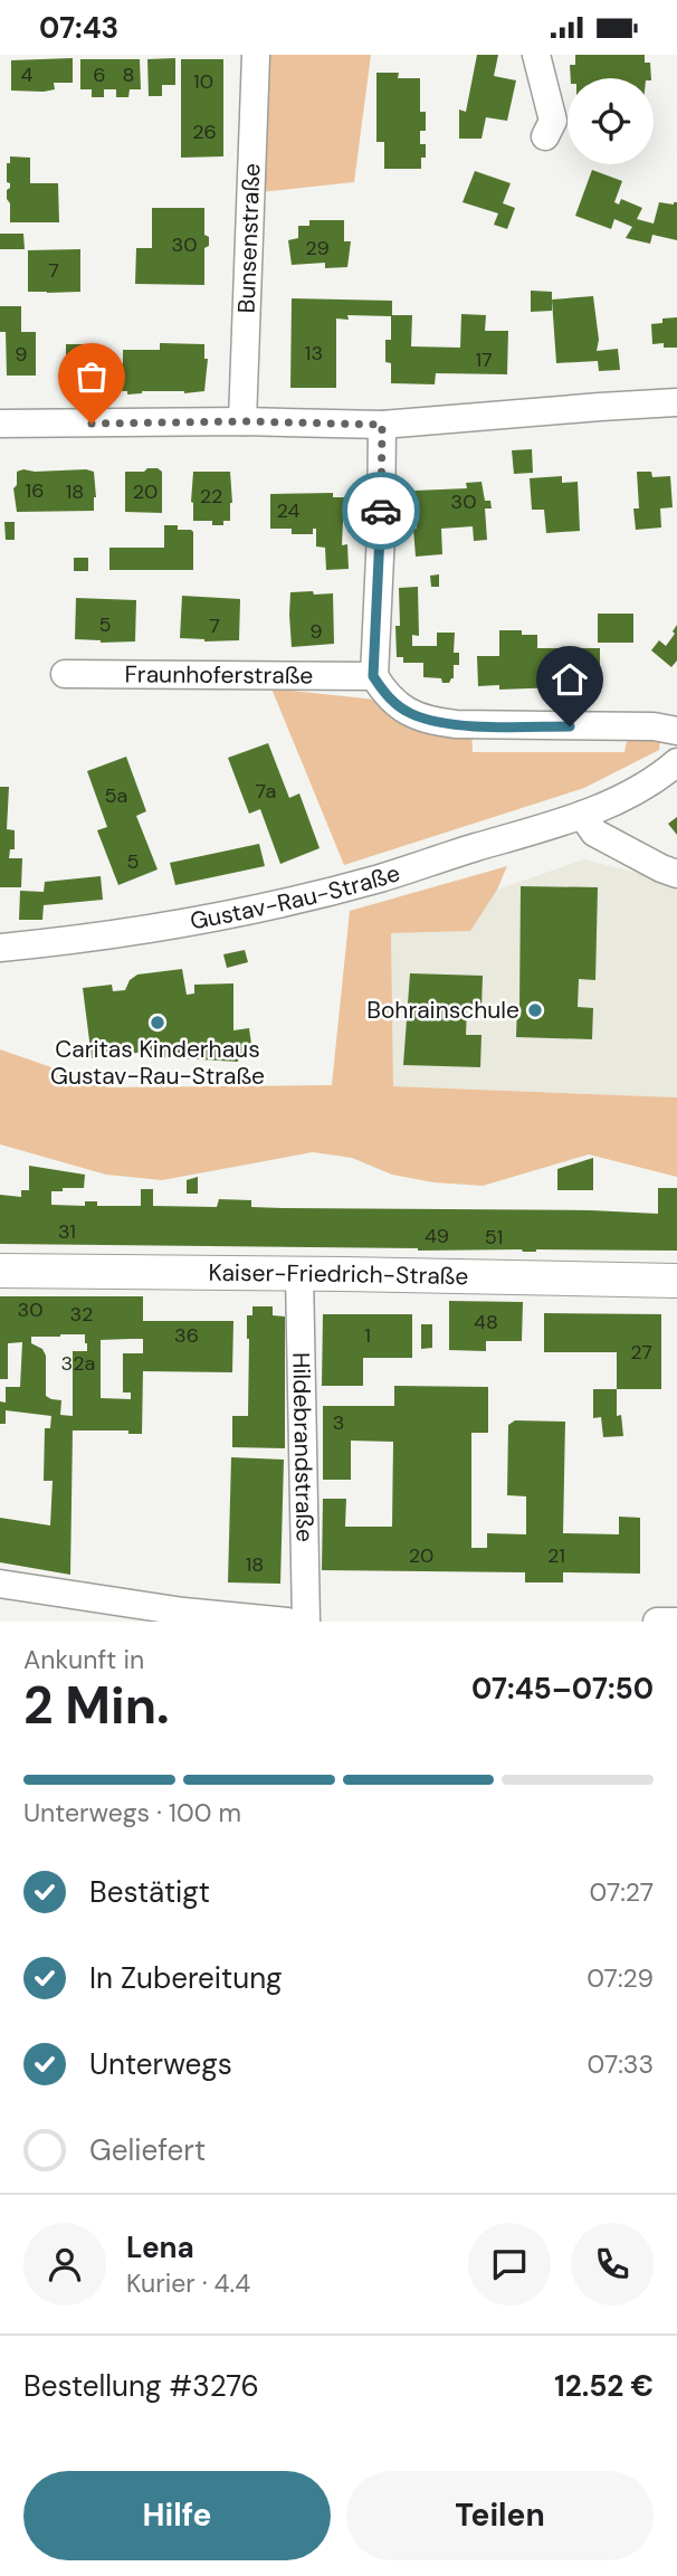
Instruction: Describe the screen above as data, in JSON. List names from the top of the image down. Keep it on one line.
{"streets":{"street":["Bunsenstraße","Fraunhoferstraße","Gustav-Rau-Straße","Kaiser-Friedrich-Straße","Hildebrandstraße"]},"crossings":[["Kaiser-Friedrich-Straße","Hildebrandstraße"]],"places":["Bohrainschule","Caritas Kinderhaus Gustav-Rau-Straße"],"house_numbers":["4","6","8","10","26","30","29","7","13","9","17","16","18","20","22","30","24","5","7","9","7a","5a","5","31","49","51","30","32","48","36","1","27","32a","3","20","21","18"],"page":{"status":"07:43","heading":["2 Min.","Ankunft in","07:45–07:50"],"panel":["Lena","Kurier · 4.4","Bestellung #3276","12.52 €"],"bar":"Unterwegs · 100 m","list":[["Bestätigt","07:27"],["In Zubereitung","07:29"],["Unterwegs","07:33"],"Geliefert"],"buttons":["Hilfe","Teilen"]}}
